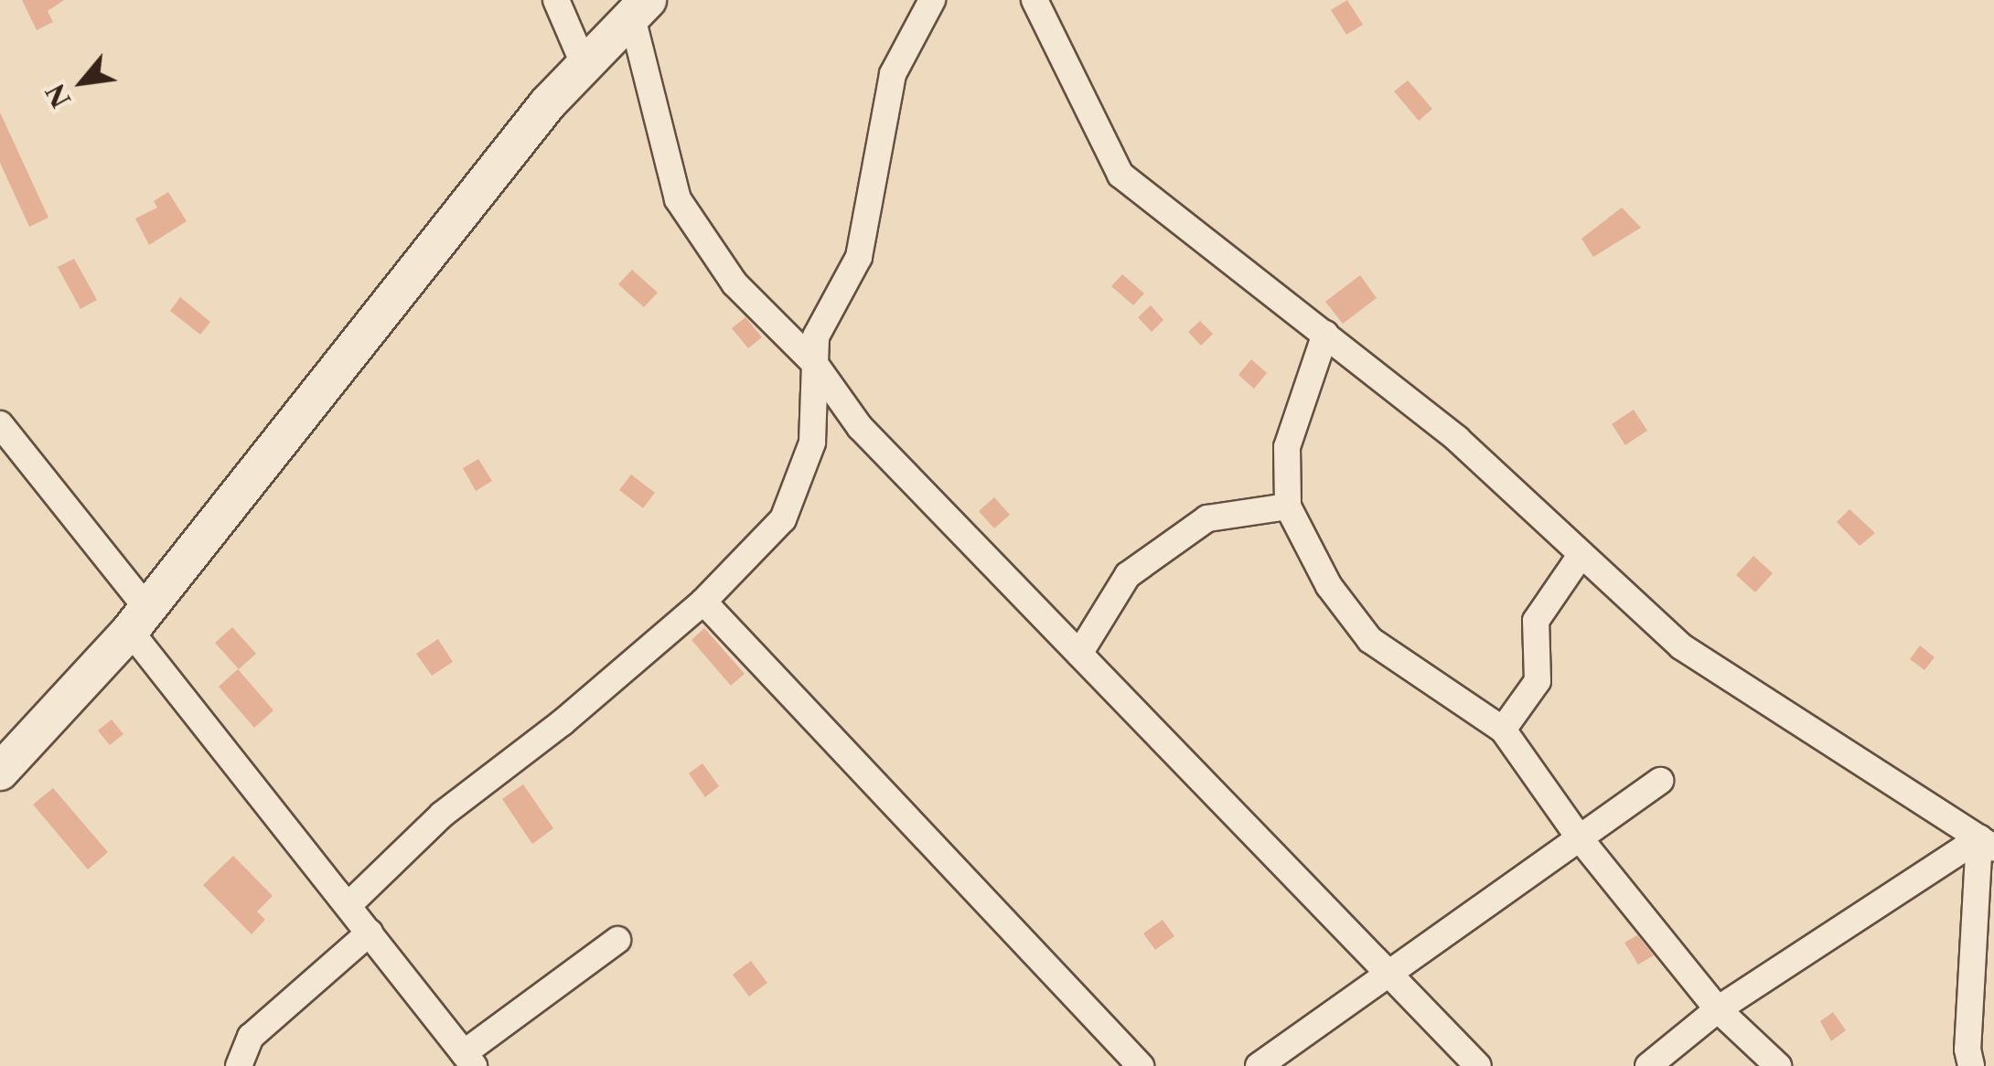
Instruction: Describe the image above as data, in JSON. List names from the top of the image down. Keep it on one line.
{"north":"bottom left"}
